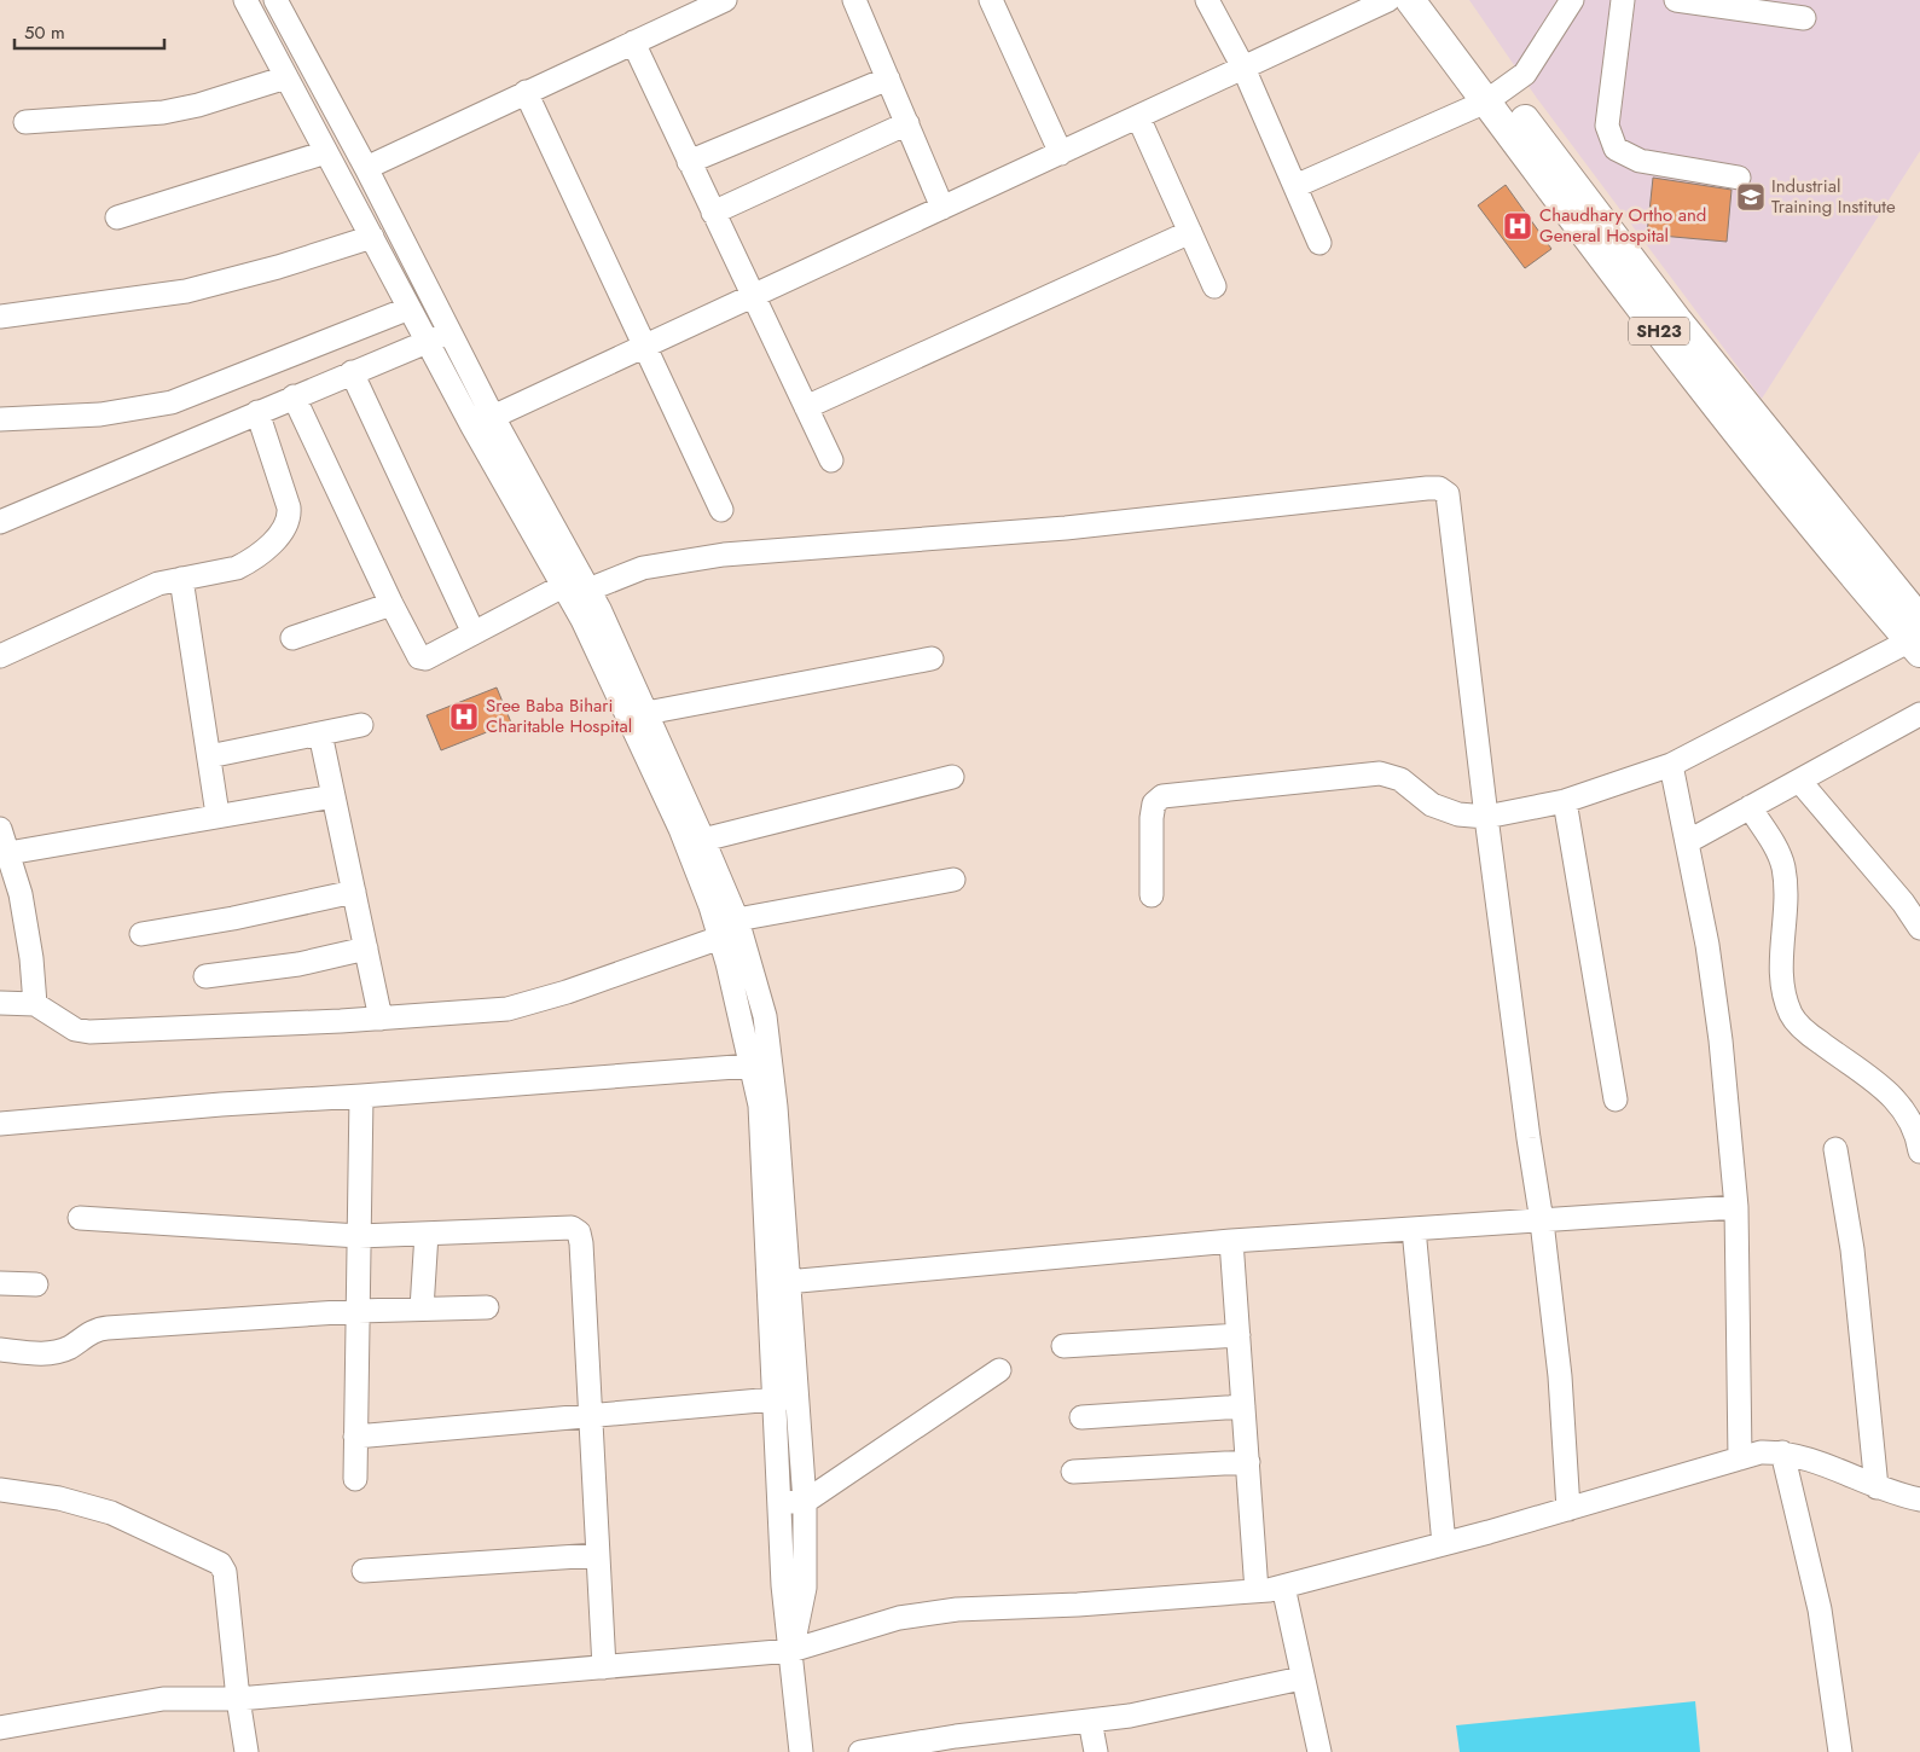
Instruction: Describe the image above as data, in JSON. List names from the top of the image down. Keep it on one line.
{"streets":{"main road":["SH23"]},"places":{"school or university":["Industrial Training Institute"],"hospital":["Chaudhary Ortho and General Hospital","Sree Baba Bihari Charitable Hospital"]},"scale_bar":"50 m"}
